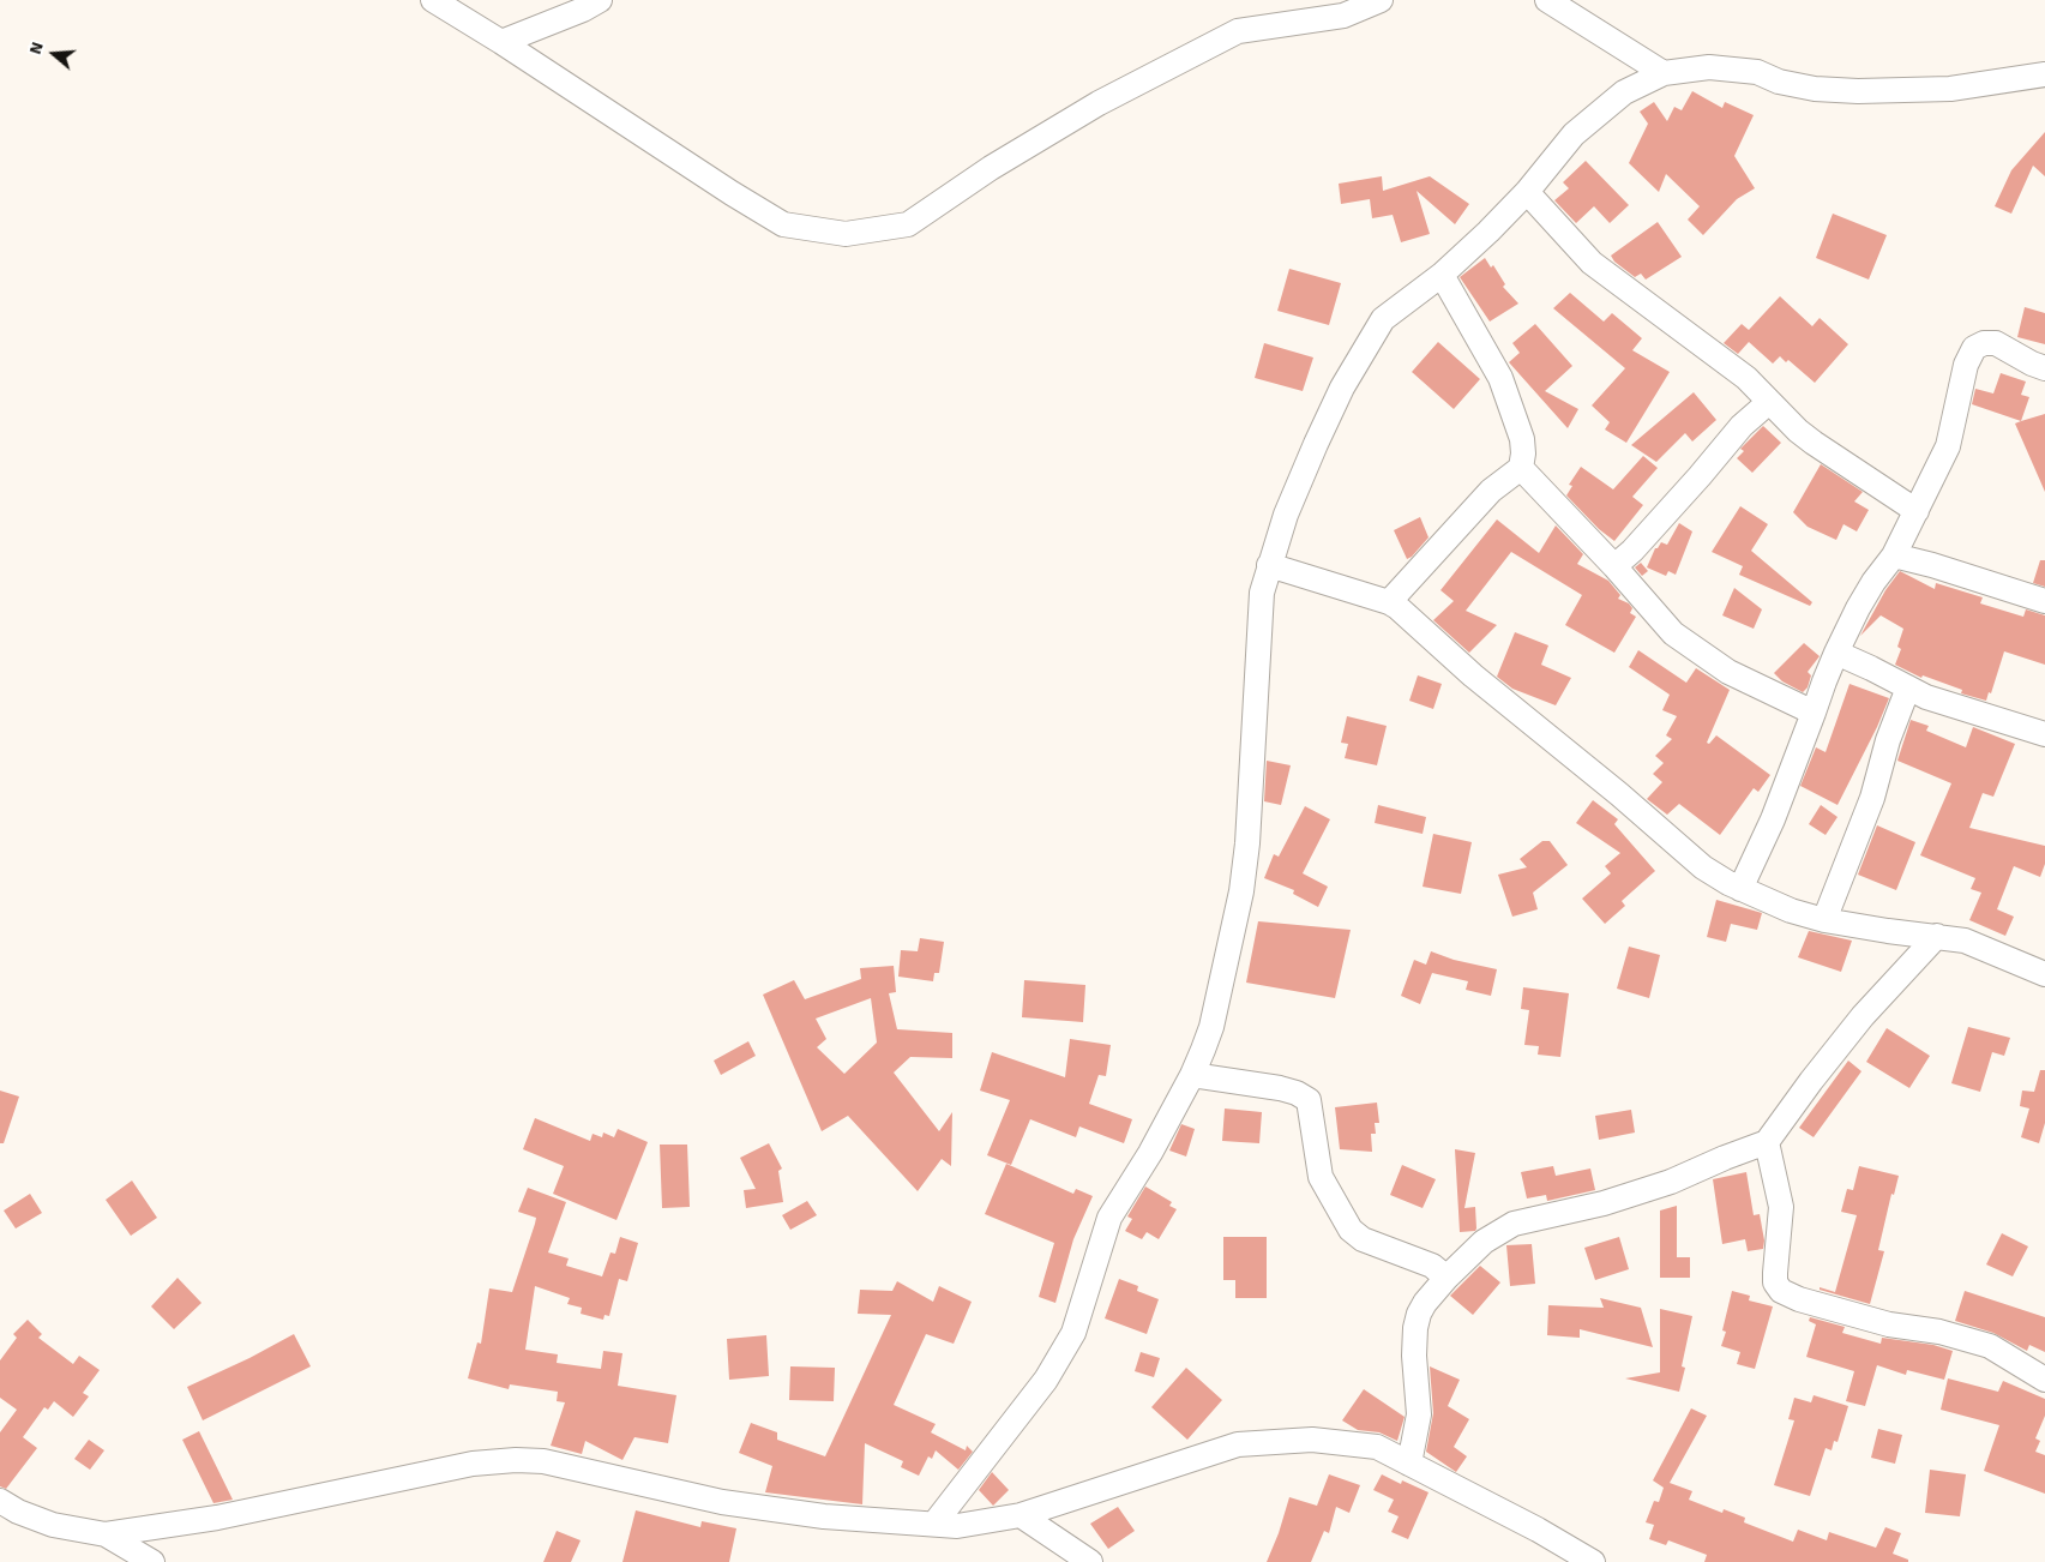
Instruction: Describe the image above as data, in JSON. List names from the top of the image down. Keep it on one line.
{"north":"left"}
